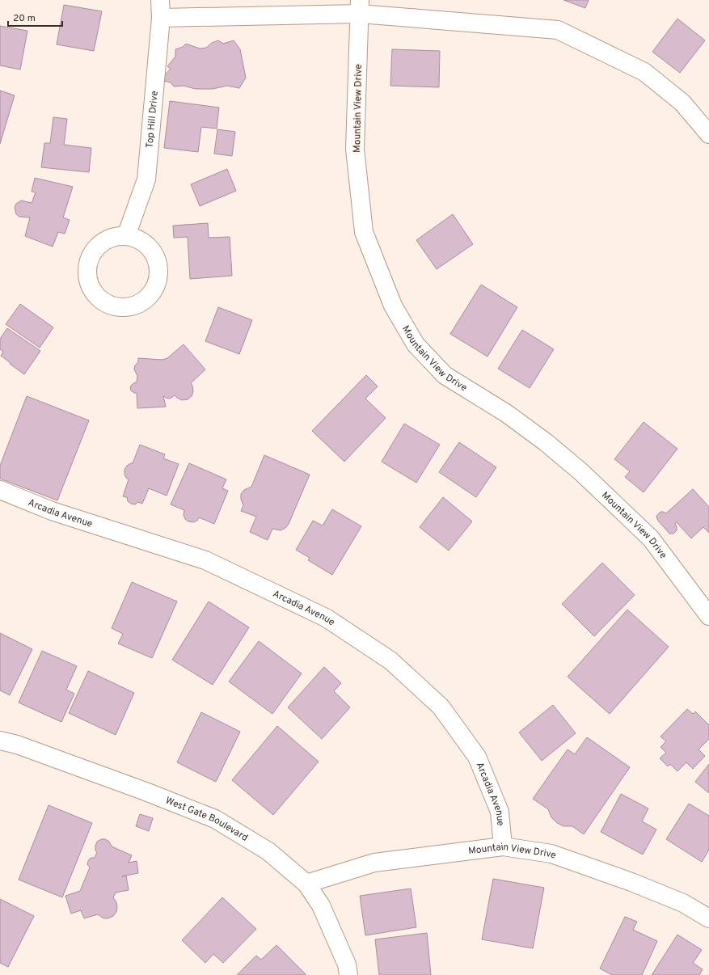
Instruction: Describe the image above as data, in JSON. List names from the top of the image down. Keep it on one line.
{"streets":{"street":["Mountain View Drive","Top Hill Drive","Arcadia Avenue","West Gate Boulevard"]},"crossings":[["Mountain View Drive","Arcadia Avenue"],["Mountain View Drive","West Gate Boulevard"]],"scale_bar":"20 m"}
